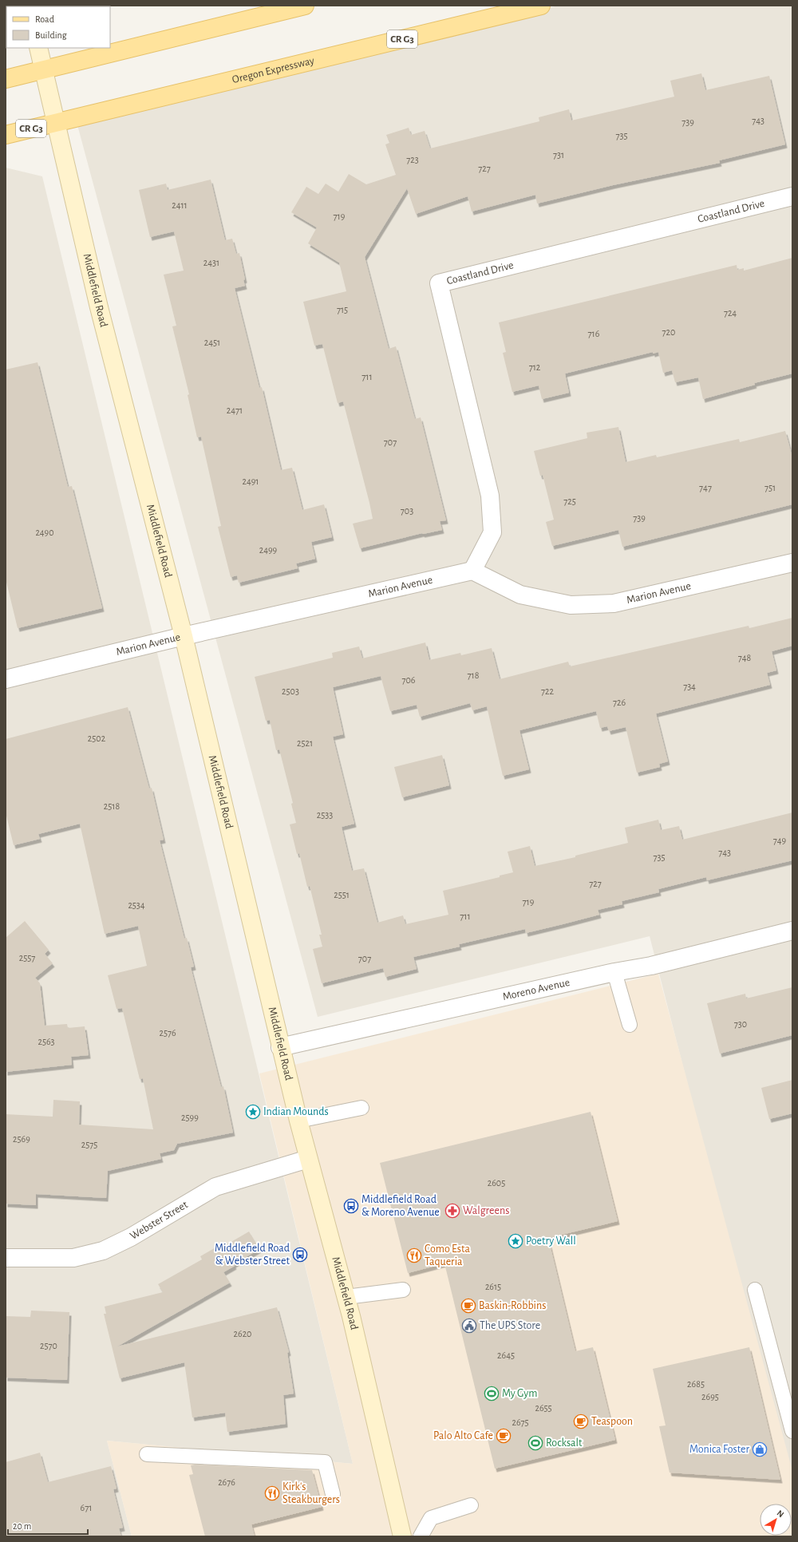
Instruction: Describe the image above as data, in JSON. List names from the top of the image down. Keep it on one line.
{"streets":{"main road":["CR G3","Oregon Expressway","Middlefield Road"],"street":["Coastland Drive","Marion Avenue","Moreno Avenue","Webster Street"]},"crossings":[["Oregon Expressway","Middlefield Road"],["Coastland Drive","Marion Avenue"],["Middlefield Road","Marion Avenue"],["Middlefield Road","Moreno Avenue"],["Middlefield Road","Webster Street"]],"places":{"place":["Indian Mounds","Poetry Wall"],"bus stop":["Middlefield Road & Moreno Avenue","Middlefield Road & Webster Street"],"pharmacy":["Walgreens"],"restaurant":["Como Esta Taqueria","Kirk's Steakburgers"],"cafe":["Baskin-Robbins","Teaspoon","Palo Alto Cafe"],"public building":["The UPS Store"],"sports":["My Gym","Rocksalt"],"shop":["Monica Foster"]},"house_numbers":["743","739","735","731","723","727","2411","719","2431","715","724","720","716","2451","712","711","2471","707","2491","747","751","725","703","739","2490","2499","748","718","706","734","2503","722","726","2502","2521","2518","2533","749","743","735","727","2551","719","2534","711","2557","707","730","2576","2563","2599","2569","2575","2605","2615","2620","2570","2645","2685","2695","2655","2675","2676","671"],"legend":["Road","Building"],"scale_bar":"20 m","north":"top right"}
